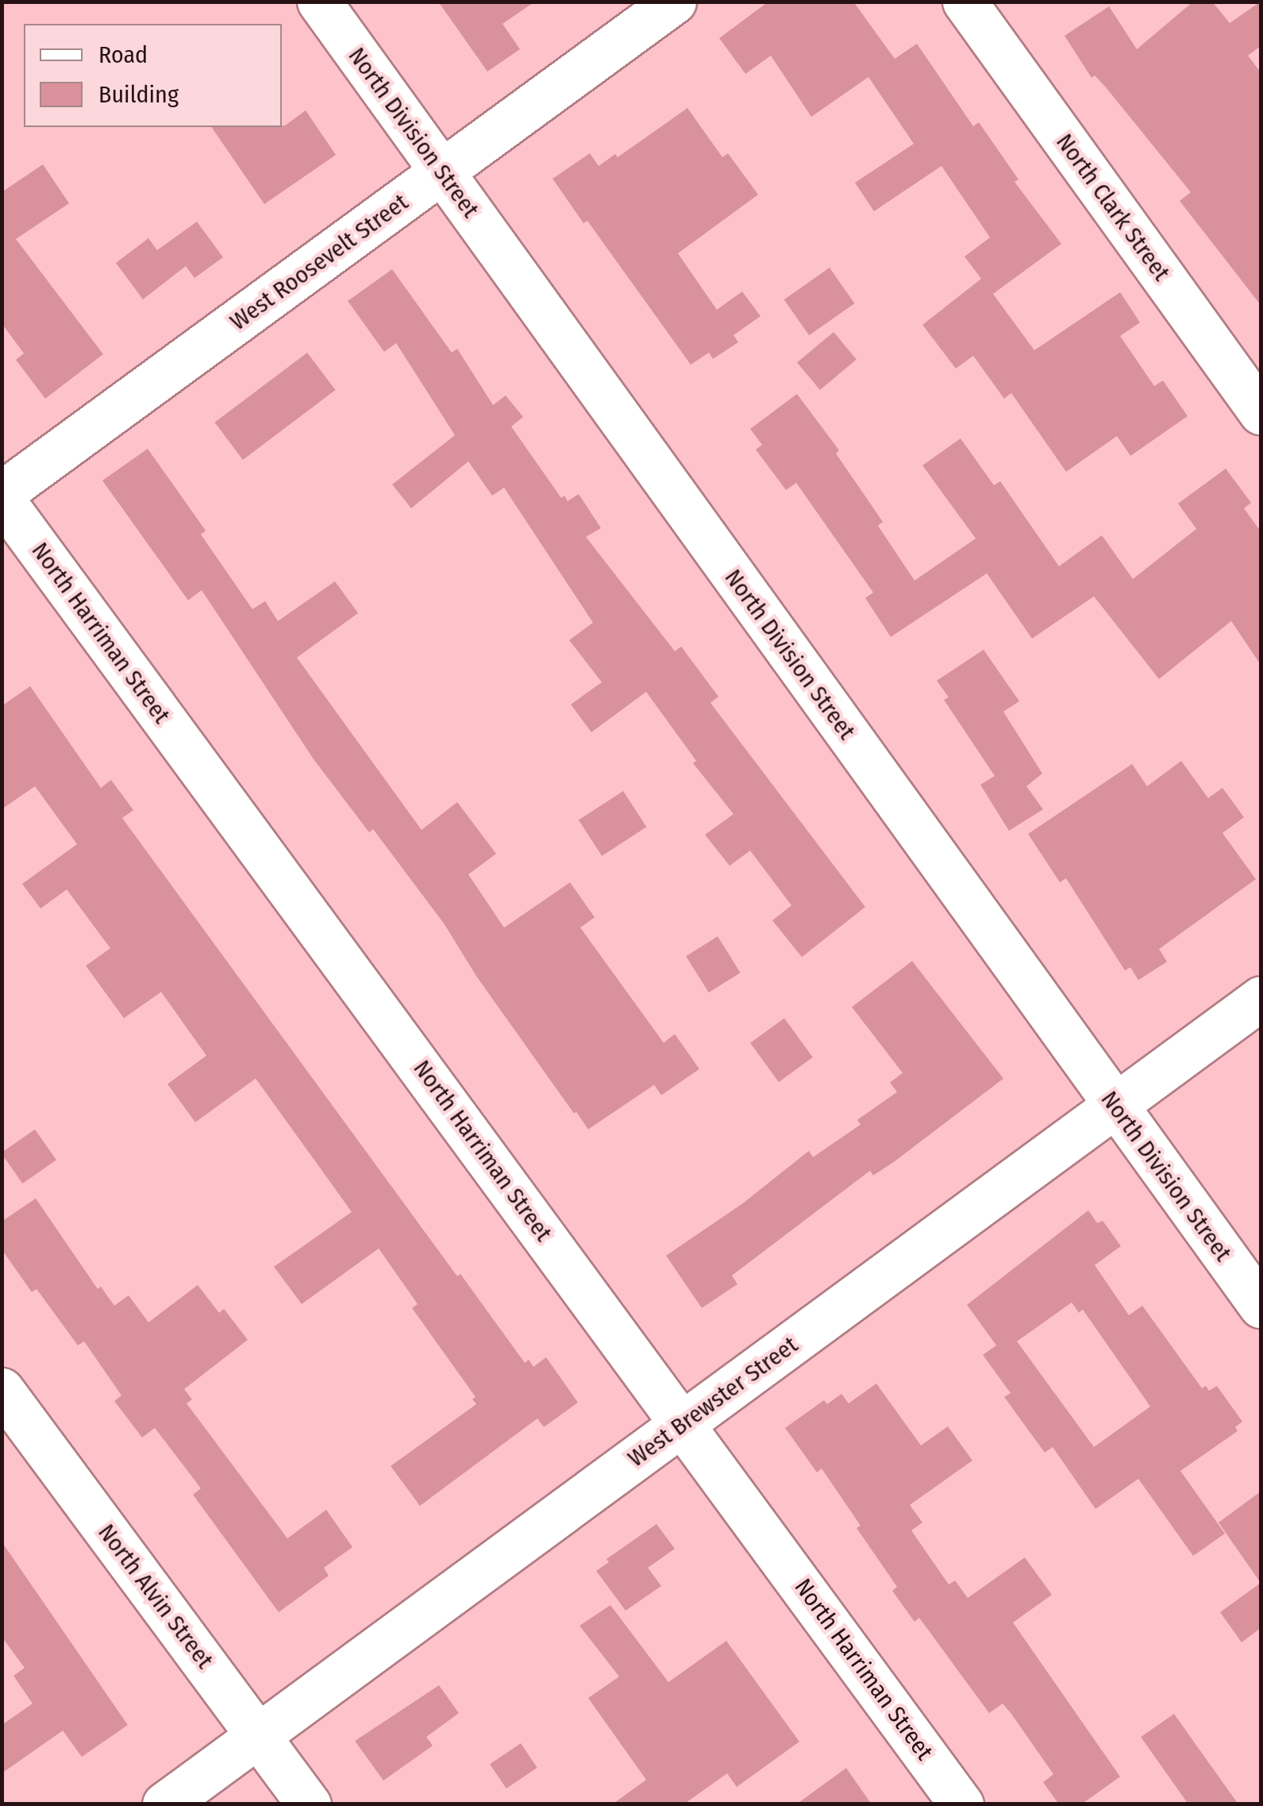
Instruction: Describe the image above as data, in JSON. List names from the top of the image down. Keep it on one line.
{"streets":{"street":["North Division Street","North Clark Street","West Roosevelt Street","North Harriman Street","West Brewster Street","North Alvin Street"]},"crossings":[["North Division Street","West Roosevelt Street"],["North Division Street","West Brewster Street"],["West Roosevelt Street","North Harriman Street"],["North Harriman Street","West Brewster Street"],["West Brewster Street","North Alvin Street"]],"legend":["Road","Building"]}
